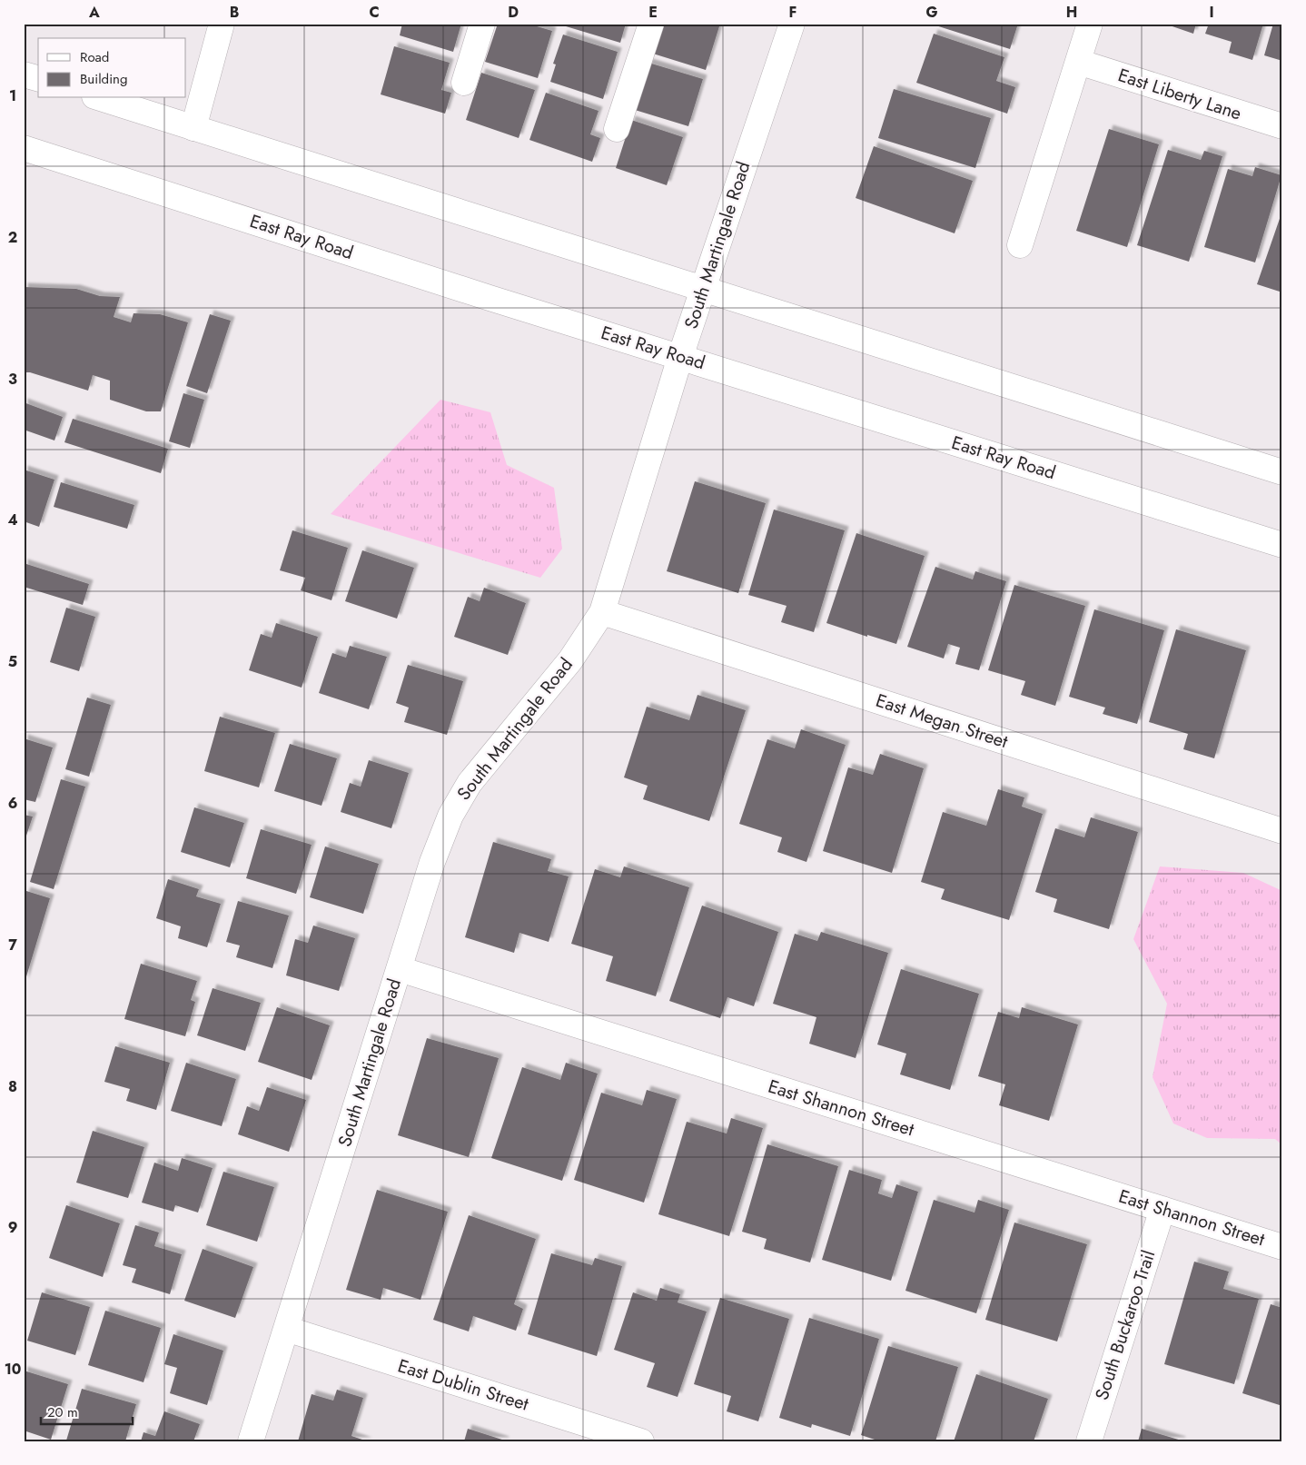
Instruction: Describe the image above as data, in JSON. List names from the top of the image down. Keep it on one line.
{"streets":{"street":["East Liberty Lane","East Ray Road","South Martingale Road","East Megan Street","East Shannon Street","South Buckaroo Trail","East Dublin Street"]},"crossings":[["East Ray Road","South Martingale Road"],["South Martingale Road","East Megan Street"],["South Martingale Road","East Shannon Street"],["South Martingale Road","East Dublin Street"],["East Shannon Street","South Buckaroo Trail"]],"legend":["Road","Building"],"scale_bar":"20 m","grid":{"columns":["A","B","C","D","E","F","G","H","I"],"rows":["1","2","3","4","5","6","7","8","9","10"]}}
